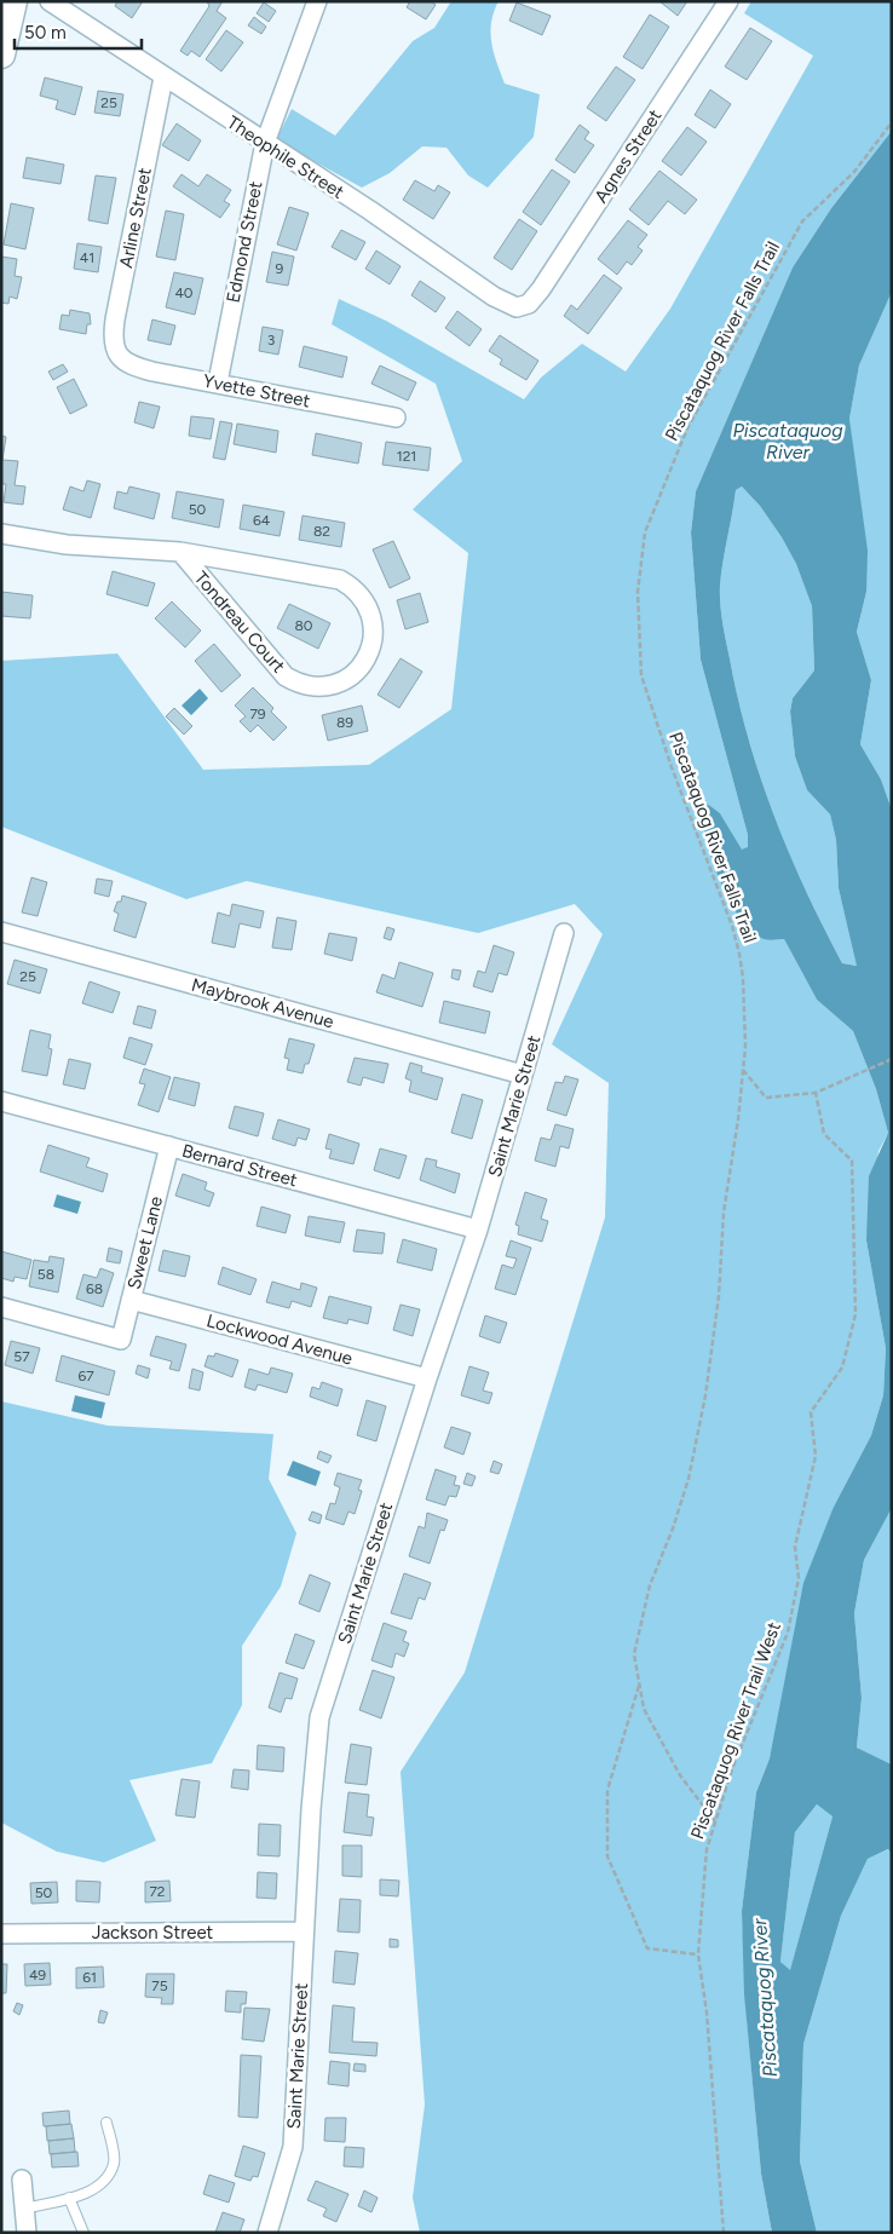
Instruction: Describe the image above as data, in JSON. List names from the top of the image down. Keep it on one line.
{"streets":{"street":["Agnes Street","Theophile Street","Arline Street","Edmond Street","Yvette Street","Tondreau Court","Maybrook Avenue","Saint Marie Street","Bernard Street","Sweet Lane","Lockwood Avenue","Jackson Street"],"path":["Piscataquog River Falls Trail","Piscataquog River Trail West"]},"crossings":[["Agnes Street","Theophile Street"],["Theophile Street","Arline Street"],["Theophile Street","Edmond Street"],["Arline Street","Yvette Street"],["Edmond Street","Yvette Street"],["Piscataquog River Falls Trail","Piscataquog River Trail West"],["Maybrook Avenue","Saint Marie Street"],["Saint Marie Street","Bernard Street"],["Saint Marie Street","Lockwood Avenue"],["Saint Marie Street","Jackson Street"],["Bernard Street","Sweet Lane"],["Sweet Lane","Lockwood Avenue"]],"water":["Piscataquog River"],"house_numbers":["25","41","9","40","3","121","50","64","82","80","79","89","25","58","68","57","67","72","50","49","61","75"],"scale_bar":"50 m"}
